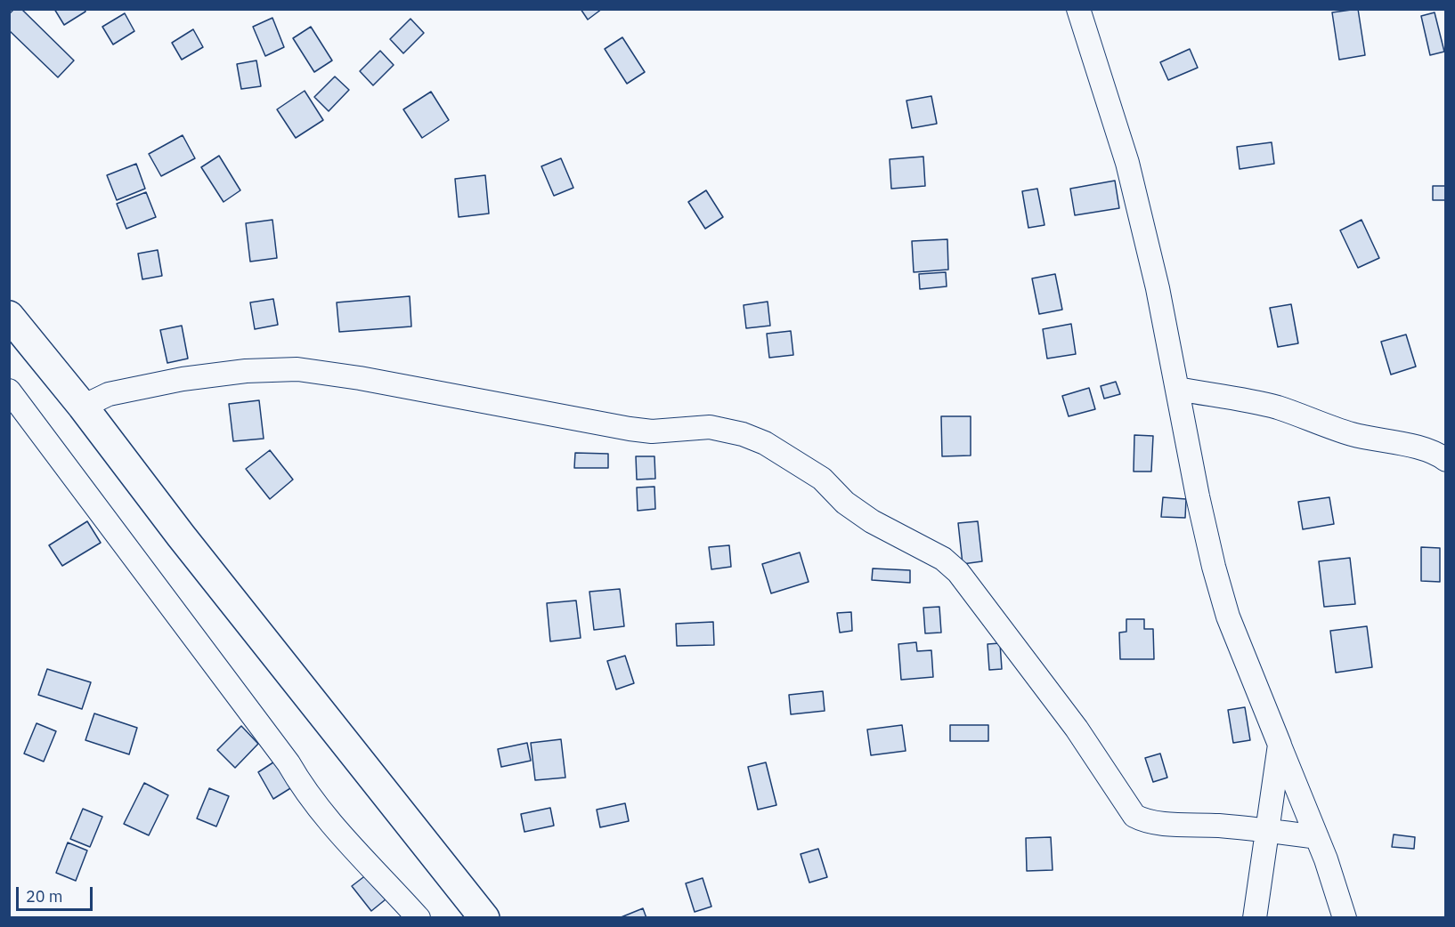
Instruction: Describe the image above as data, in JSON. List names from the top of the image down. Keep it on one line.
{"scale_bar":"20 m"}
